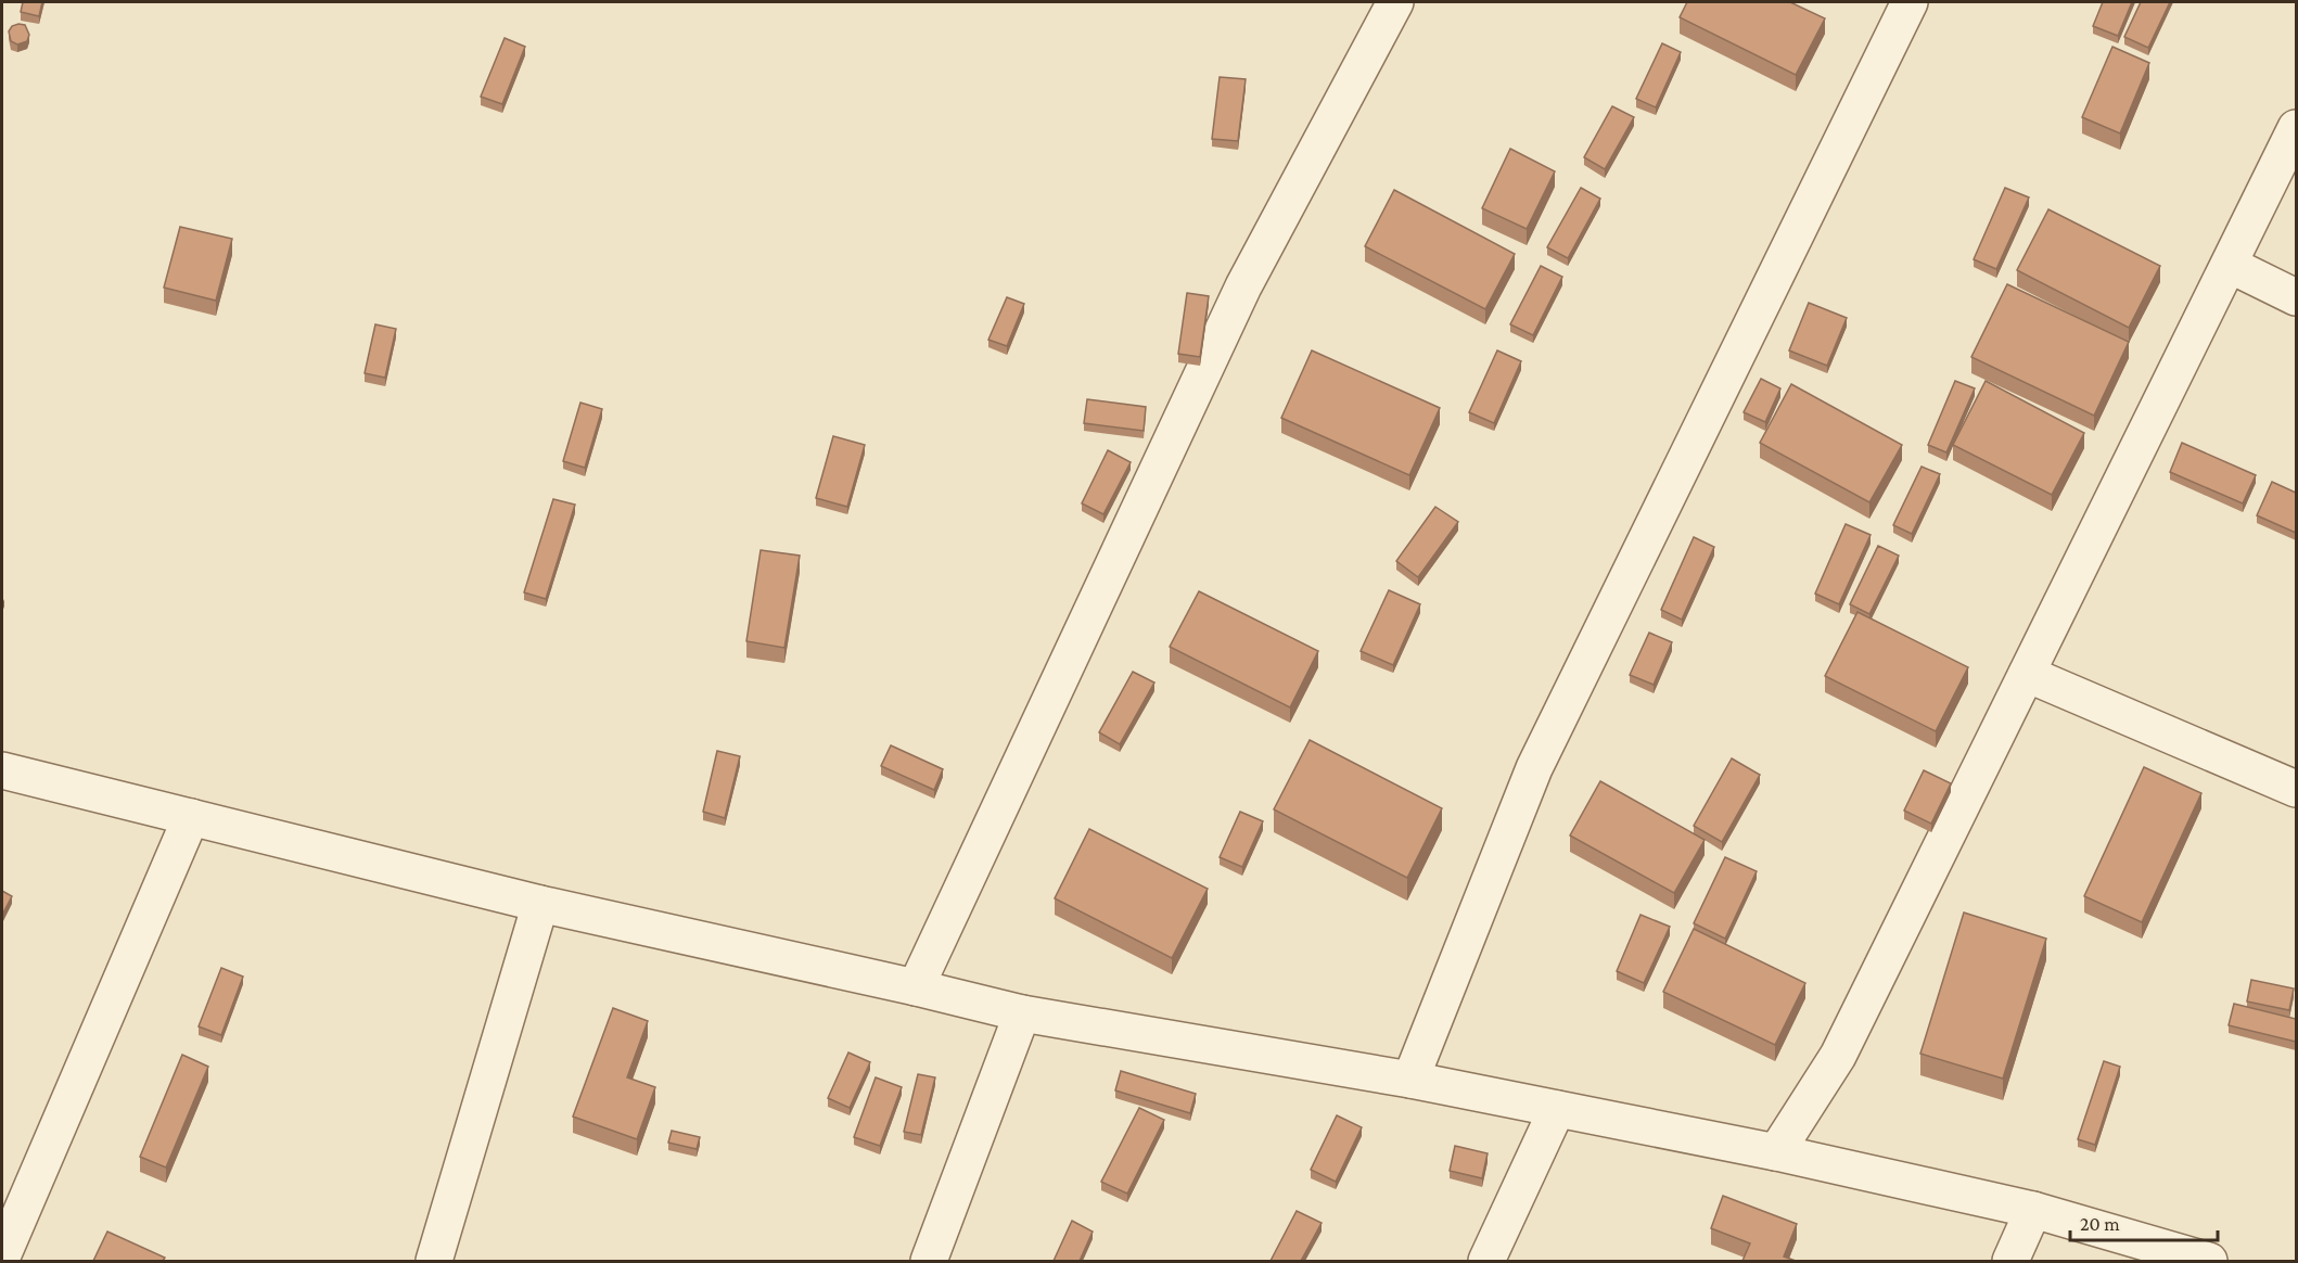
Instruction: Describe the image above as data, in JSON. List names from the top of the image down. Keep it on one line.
{"scale_bar":"20 m"}
